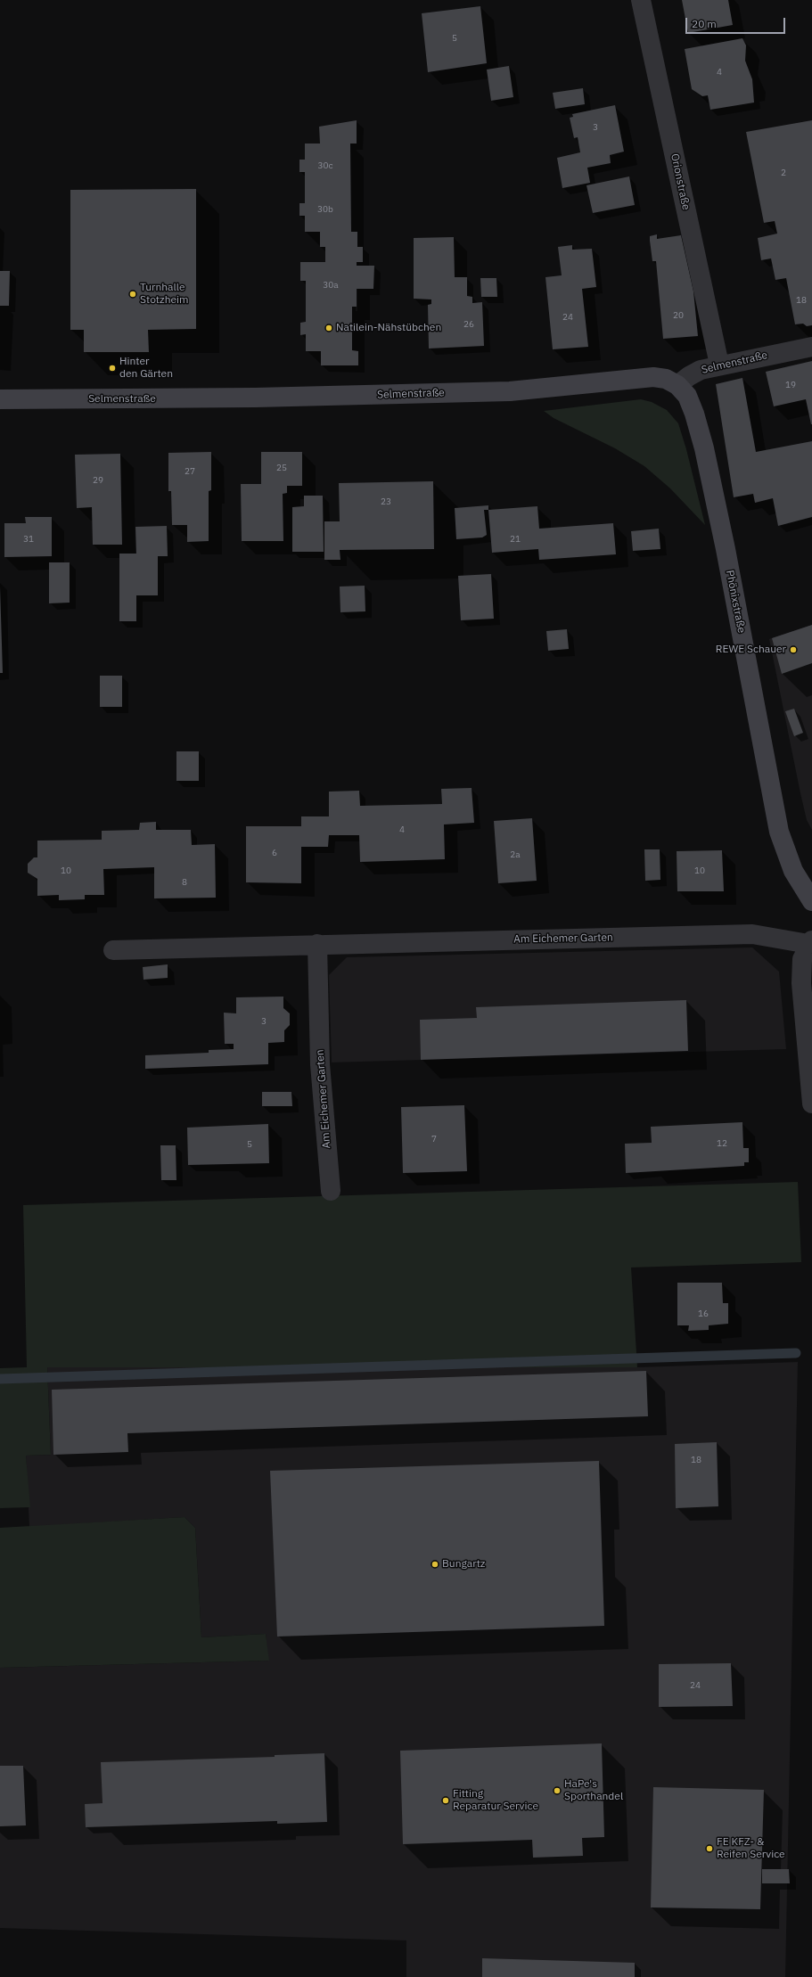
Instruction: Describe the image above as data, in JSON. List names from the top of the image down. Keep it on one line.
{"streets":{"main road":["Selmenstraße","Phönixstraße"],"street":["Orionstraße","Am Eichemer Garten"]},"crossings":[["Orionstraße","Selmenstraße"],["Selmenstraße","Phönixstraße"]],"places":["Turnhalle Stotzheim","Natilein-Nähstübchen","Hinter den Gärten","REWE Schauer","Bungartz","HaPe's Sporthandel","Fitting Reparatur Service","FE KFZ- & Reifen Service"],"house_numbers":["5","4","3","30c","2","30b","30a","18","20","24","26","19","25","27","29","23","31","21","4","6","2a","10","10","8","3","7","12","5","16","18","24"],"scale_bar":"20 m"}
